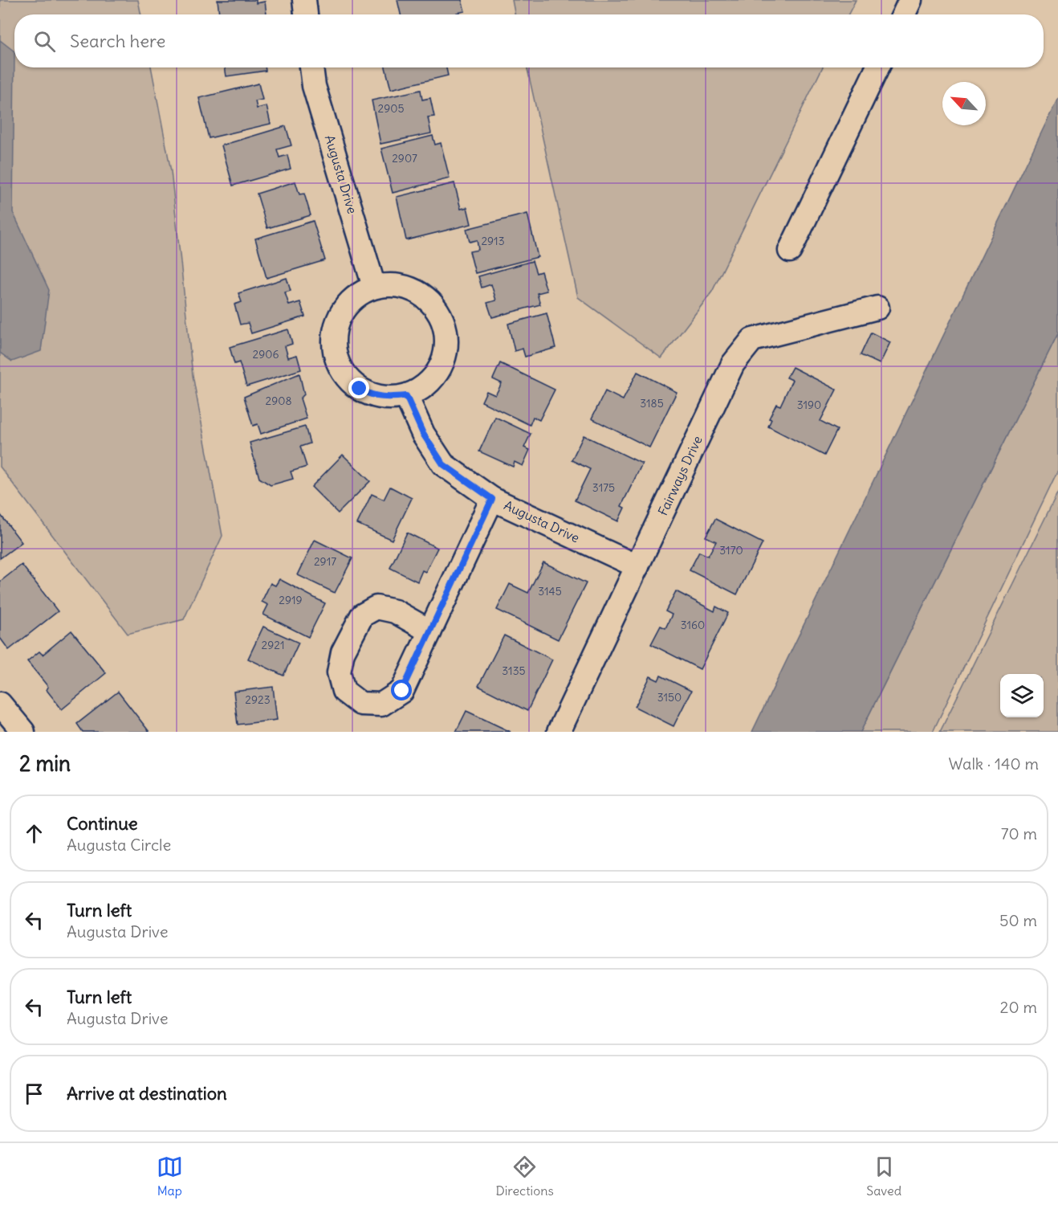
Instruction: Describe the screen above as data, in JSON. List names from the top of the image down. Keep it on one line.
{"streets":{"street":["Augusta Drive","Fairways Drive"]},"crossings":[["Augusta Drive","Fairways Drive"]],"house_numbers":["2905","2907","2913","2906","2908","3185","3190","3175","3170","2917","3145","2919","3160","2921","3135","3150","2923"],"north":"top left","page":{"search":"Search here","heading":["2 min","Walk · 140 m"],"list":[["Continue","Augusta Circle","70 m"],["Turn left","Augusta Drive","50 m"],["Turn left","Augusta Drive","20 m"],"Arrive at destination"],"nav":["Map","Directions","Saved"]}}
